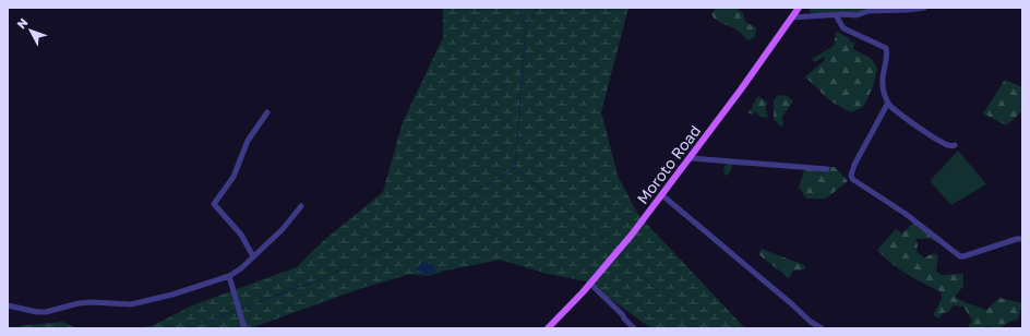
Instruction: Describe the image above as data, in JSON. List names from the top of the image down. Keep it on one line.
{"streets":{"main road":["Moroto Road"]},"north":"top left"}
